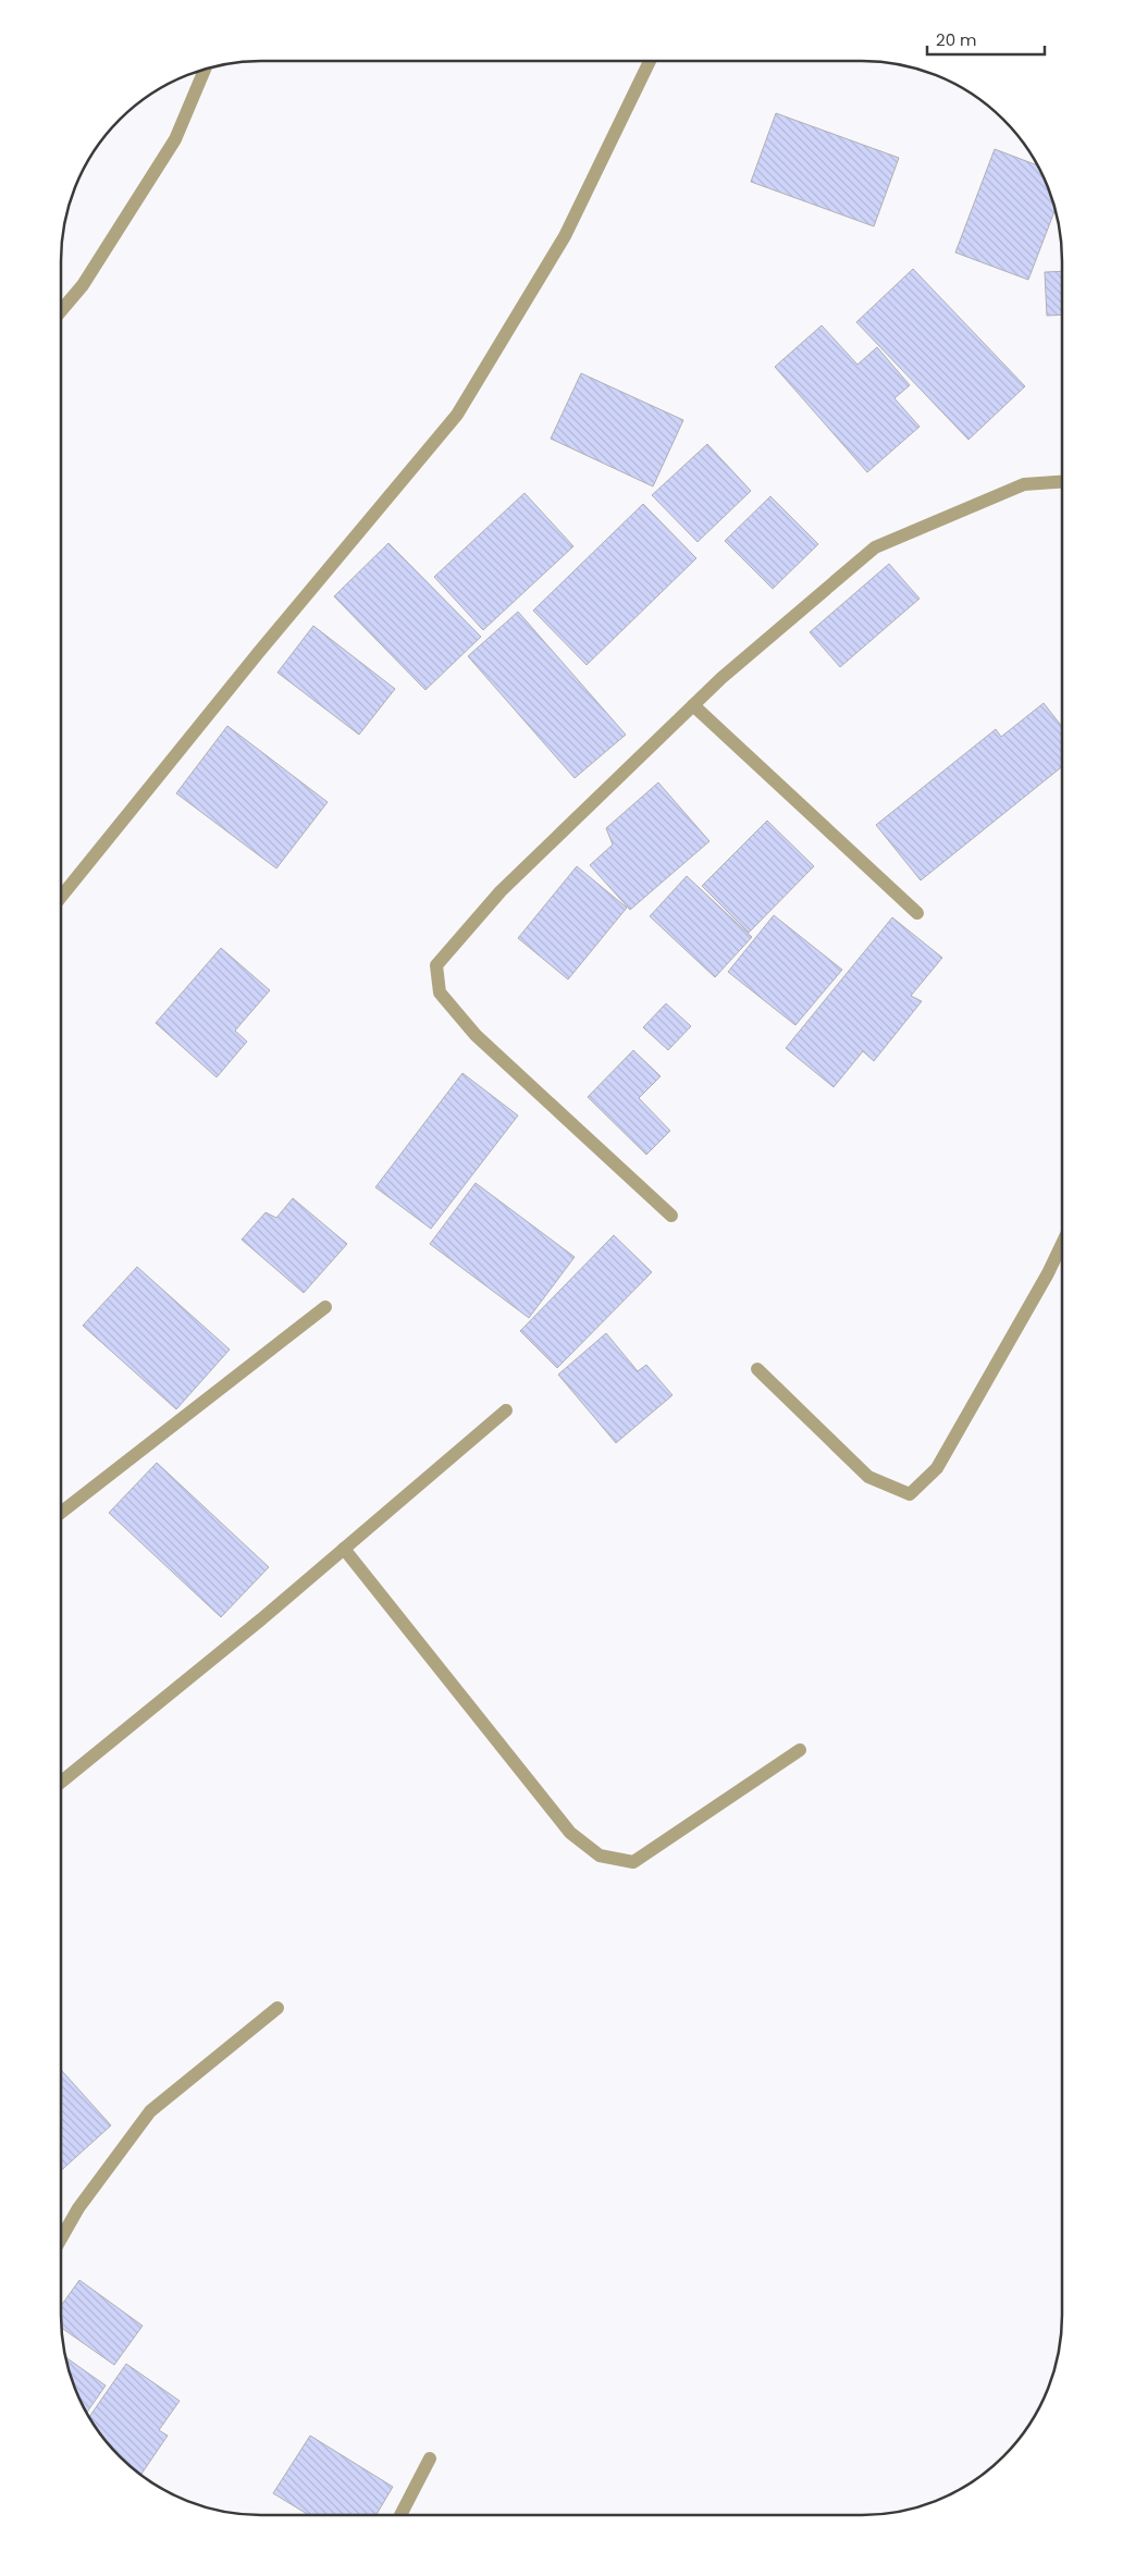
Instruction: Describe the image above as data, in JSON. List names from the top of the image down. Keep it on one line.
{"scale_bar":"20 m"}
